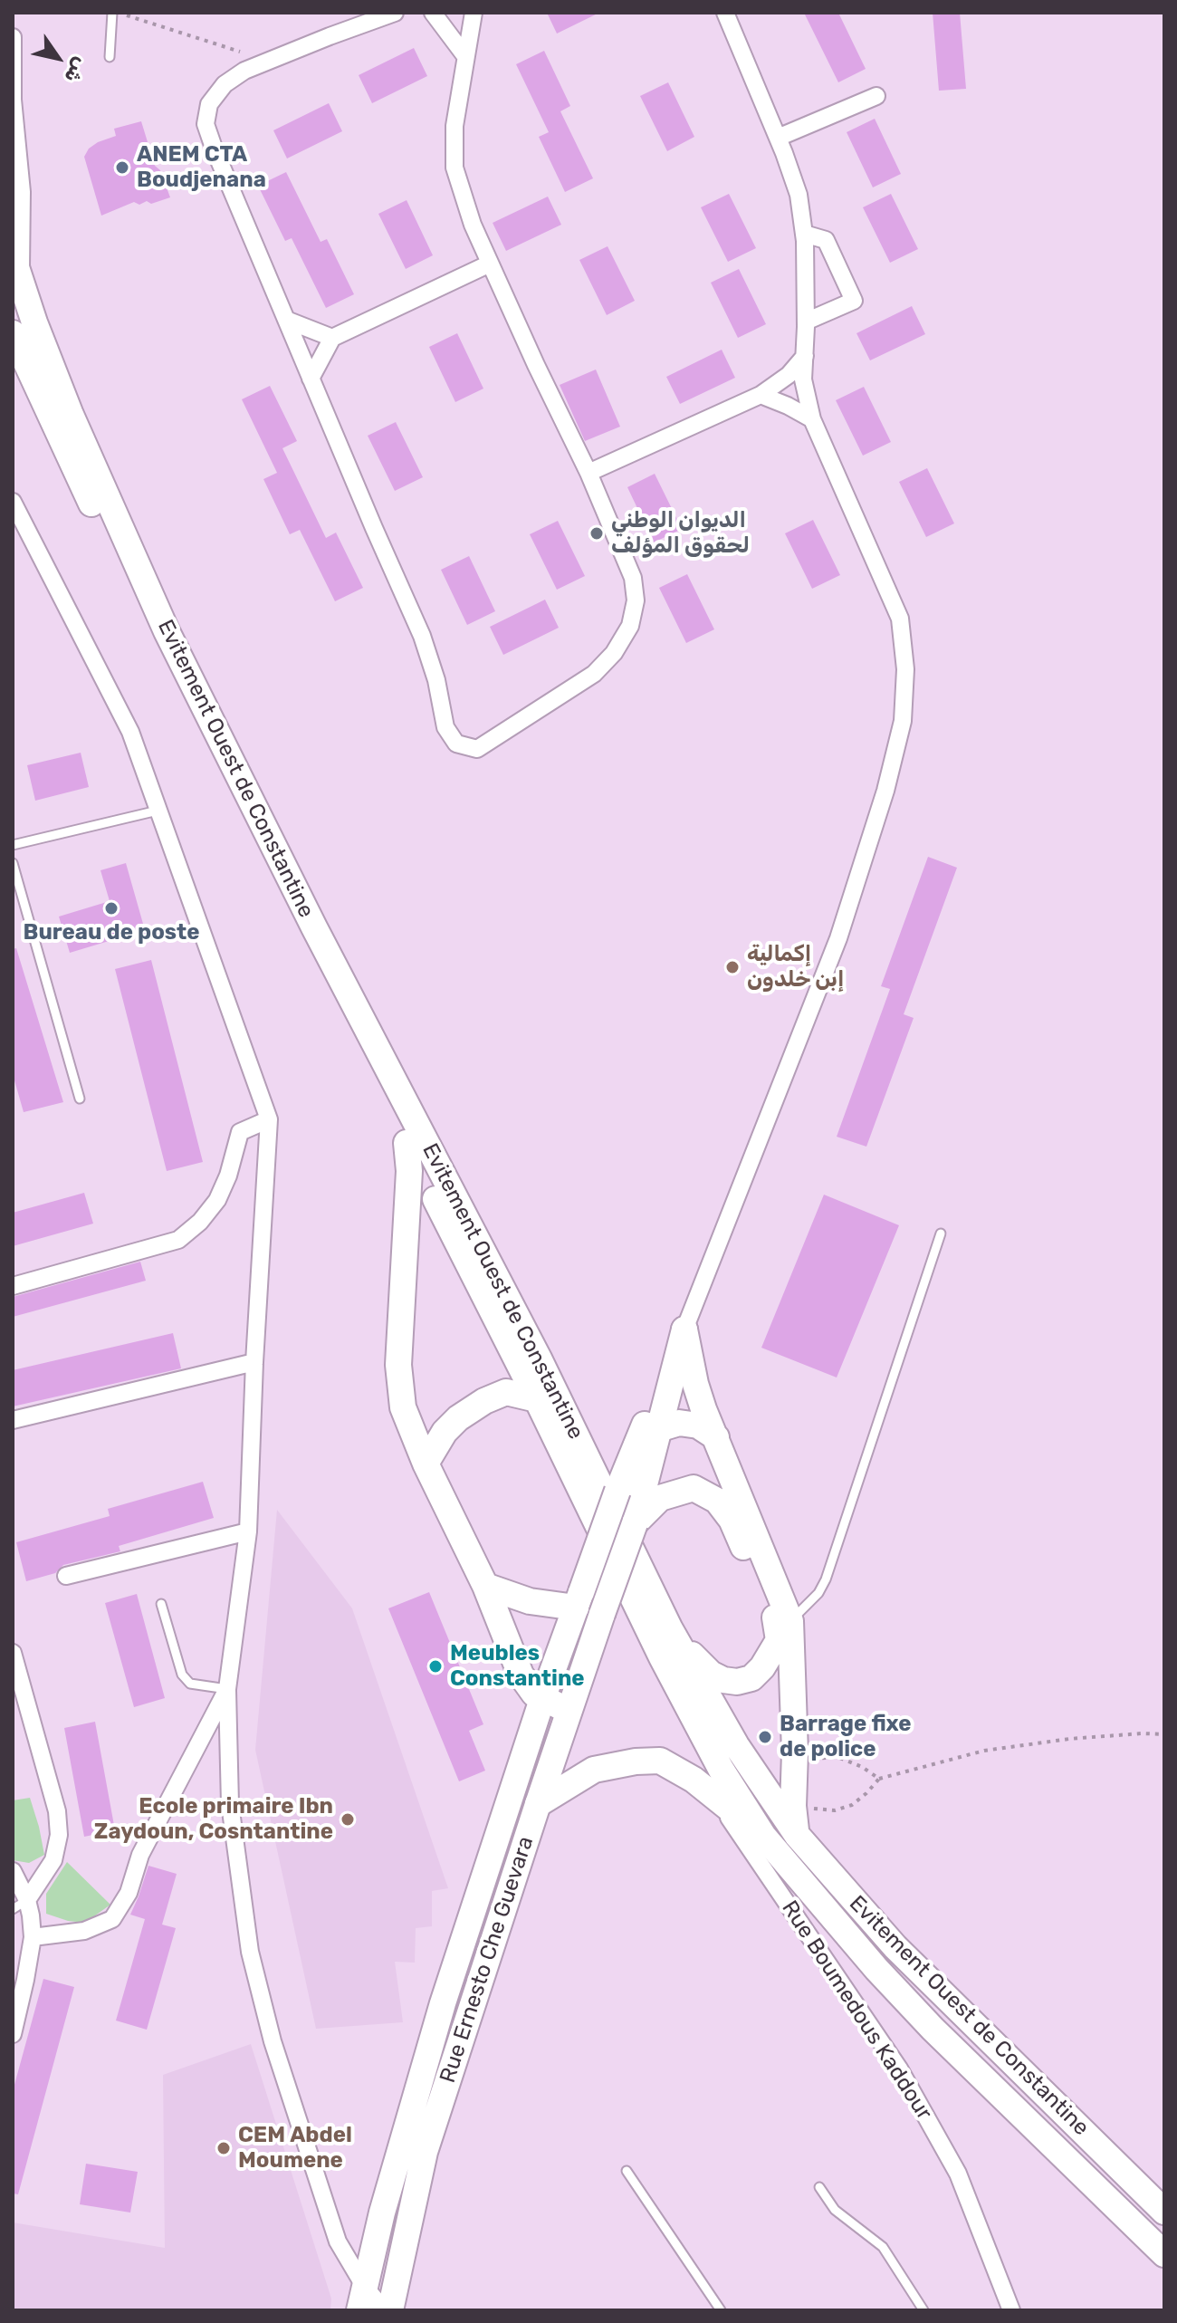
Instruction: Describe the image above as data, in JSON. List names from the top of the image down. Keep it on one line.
{"streets":{"main road":["Evitement Ouest de Constantine","Rue Ernesto Che Guevara"],"street":["Rue Boumedous Kaddour"]},"places":["ANEM CTA Boudjenana","الديوان الوطني لحقوق المؤلف","Bureau de poste","إكمالية إبن خلدون","Meubles Constantine","Barrage fixe de police","Ecole primaire Ibn Zaydoun, Cosntantine","CEM Abdel Moumene"],"north":"bottom right"}
